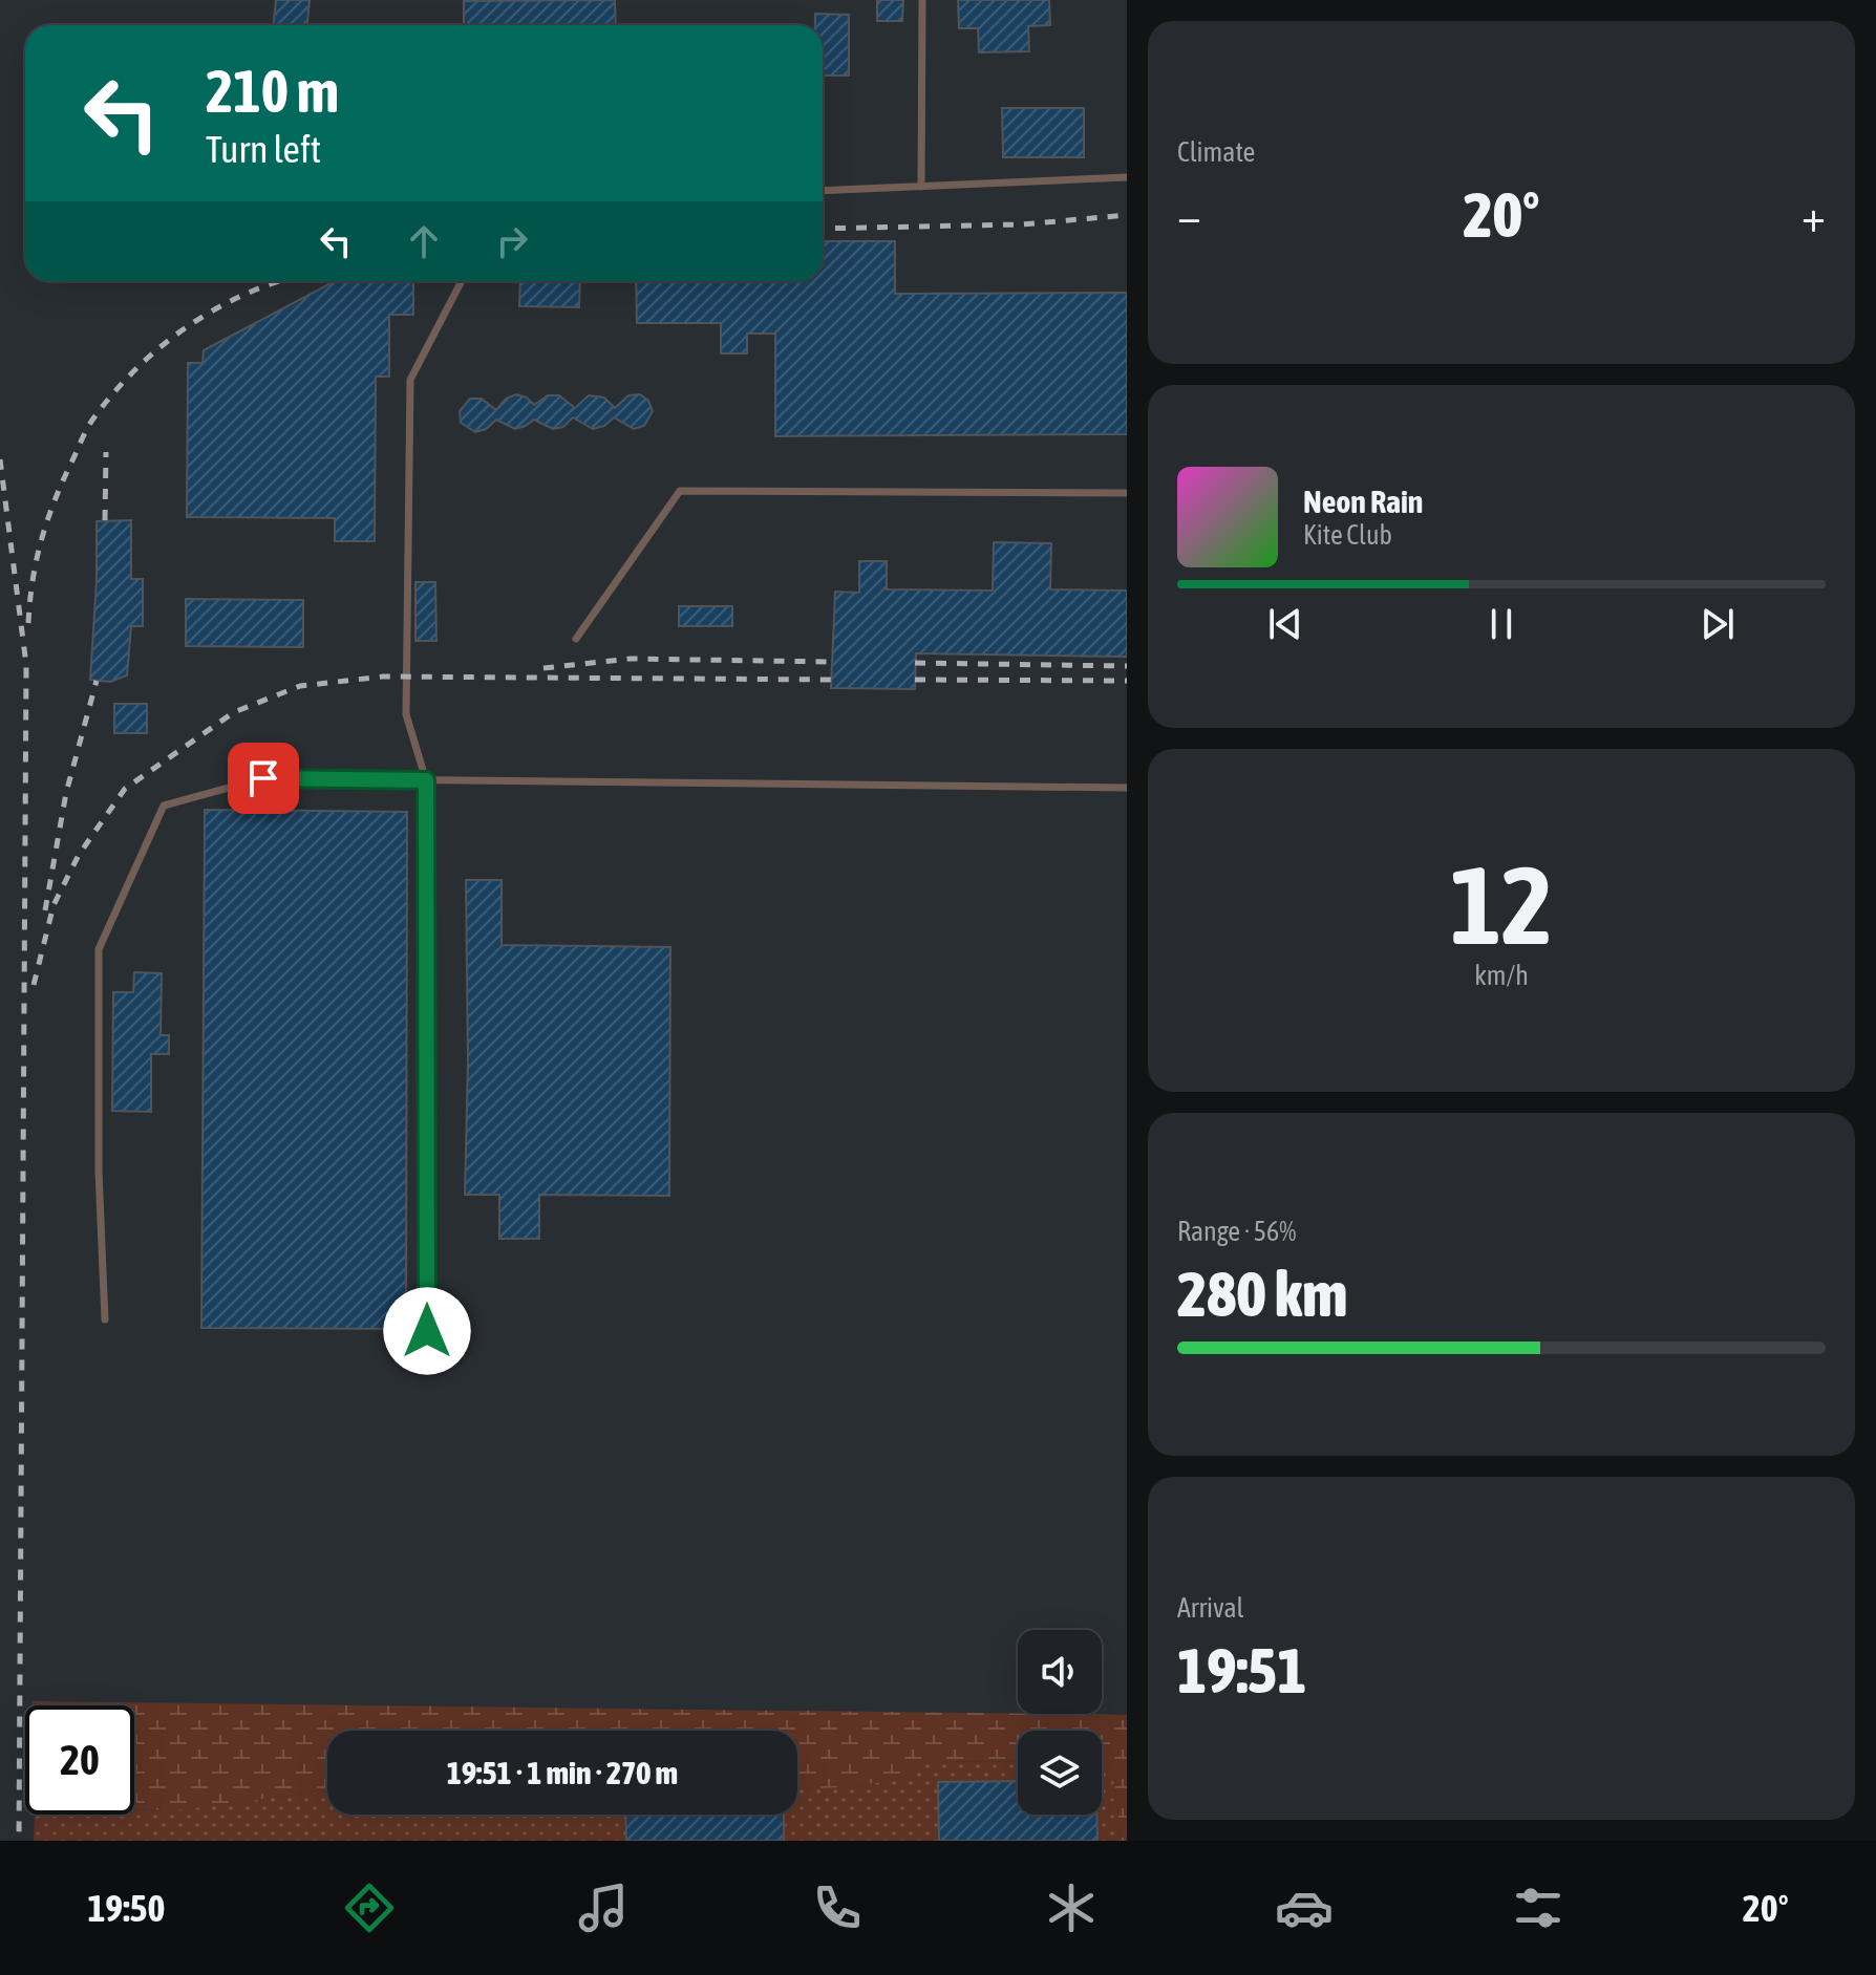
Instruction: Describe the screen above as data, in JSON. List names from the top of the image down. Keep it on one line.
{"page":{"tile":["Climate",["12","km/h"],["Range · 56%","280 km"],["Arrival","19:51"]],"turn":["210 m","Turn left"],"heat":["−","20°","+"],"song":["Neon Rain","Kite Club"],"limit":"20","trip":"19:51 · 1 min · 270 m","tabs":["19:50","20°"]}}
